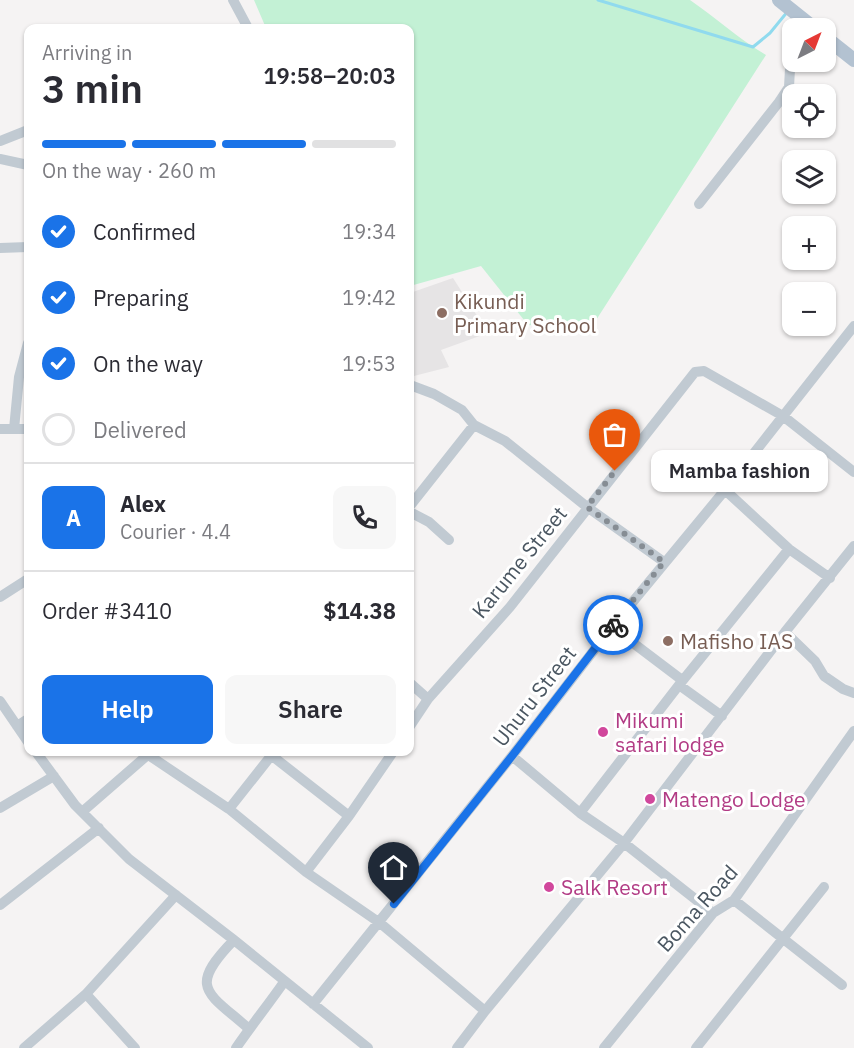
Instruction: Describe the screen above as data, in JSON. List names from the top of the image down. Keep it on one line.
{"streets":{"street":["Karume Street","Uhuru Street","Boma Road"]},"crossings":[["Karume Street","Uhuru Street"]],"places":["Kikundi Primary School","Mamba fashion","Mafisho IAS","Mikumi safari lodge","Matengo Lodge","Salk Resort"],"north":"top right","page":{"map_buttons":["+","−"],"heading":["3 min","Arriving in","19:58–20:03"],"panel":["Alex","Courier · 4.4","Order #3410","$14.38"],"bar":"On the way · 260 m","list":[["Confirmed","19:34"],["Preparing","19:42"],["On the way","19:53"],"Delivered"],"bubble":"Mamba fashion","round":"A","buttons":["Help","Share"]}}
